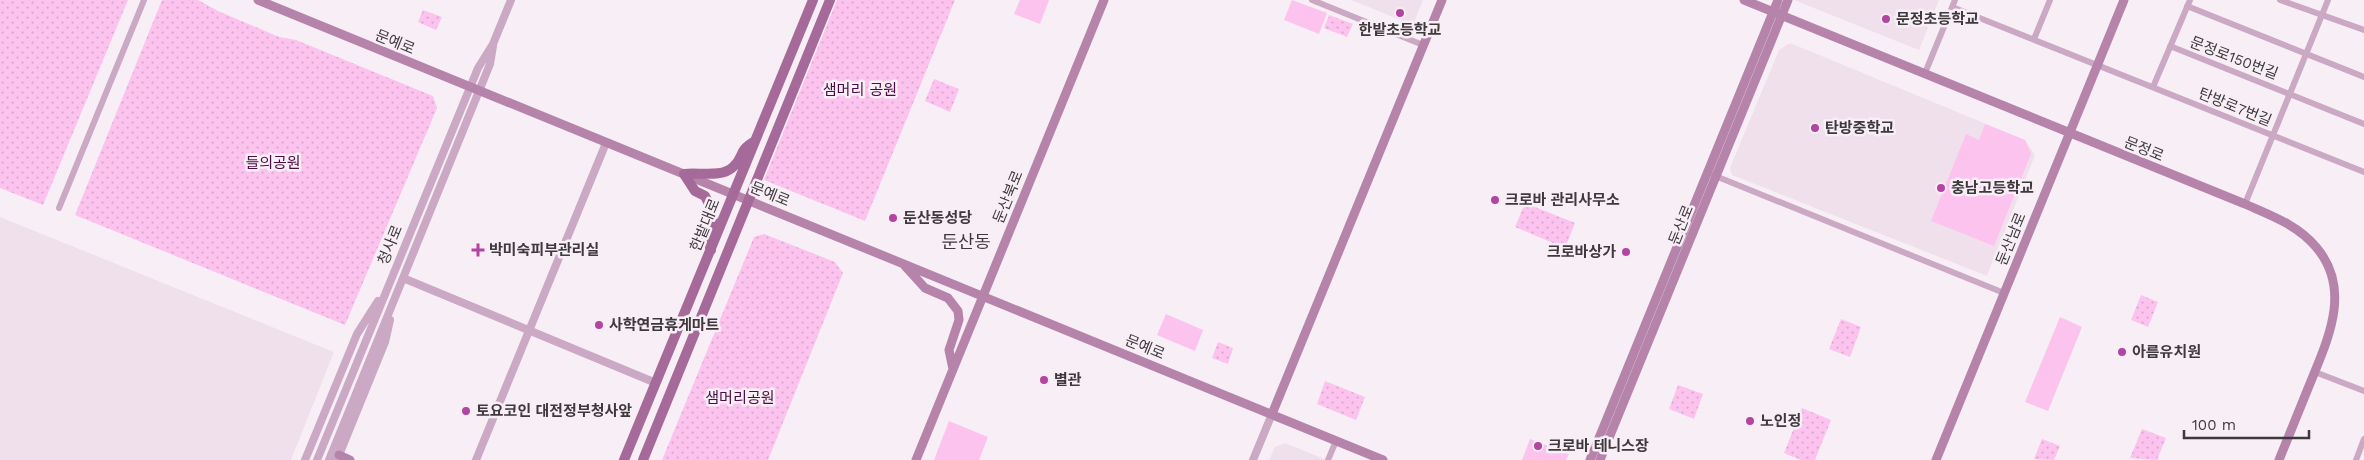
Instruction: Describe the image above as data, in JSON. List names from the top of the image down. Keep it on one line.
{"streets":{"main road":["문예로","문정로","둔산북로","한밭대로","둔산로","둔산남로"],"street":["문정로150번길","탄방로7번길","청사로"]},"crossings":[["문예로","둔산북로"],["문예로","한밭대로"],["문예로","청사로"],["문정로150번길","탄방로7번길"],["문정로150번길","문정로"],["탄방로7번길","둔산남로"],["문정로","둔산로"],["문정로","둔산남로"]],"districts":["둔산동"],"parks":["샘머리 공원","들의공원","샘머리공원"],"places":{"other":["한밭초등학교","문정초등학교","탄방중학교","충남고등학교","크로바 관리사무소","둔산동성당","크로바상가","사학연금휴게마트","아름유치원","별관","토요코인 대전정부청사앞","노인정","크로바 테니스장"],"health":["박미숙피부관리실"]},"scale_bar":"100 m"}
